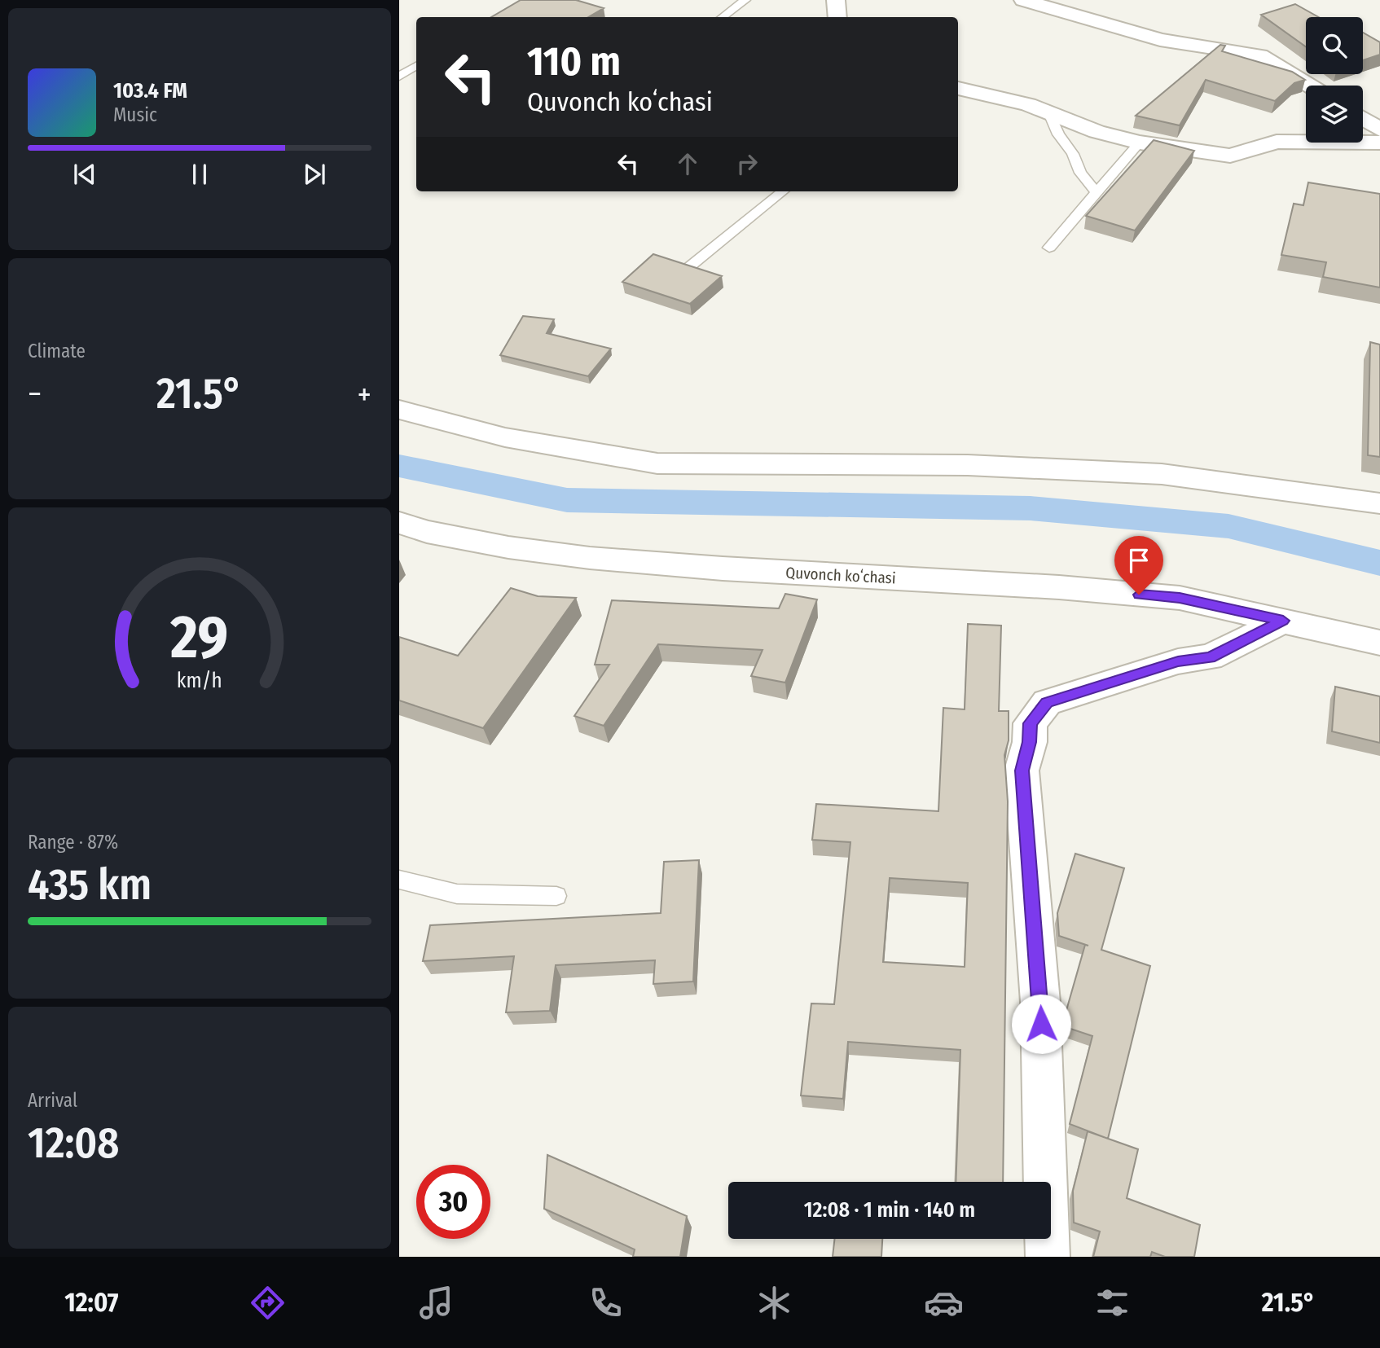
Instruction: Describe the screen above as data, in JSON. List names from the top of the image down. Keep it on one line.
{"streets":{"street":["Quvonch koʻchasi"]},"page":{"turn":["110 m","Quvonch koʻchasi"],"song":["103.4 FM","Music"],"tile":["Climate",["Range · 87%","435 km"],["Arrival","12:08"]],"heat":["−","21.5°","+"],"limit":"30","trip":"12:08 · 1 min · 140 m","tabs":["12:07","21.5°"],"gauge":["29","km/h"]}}
